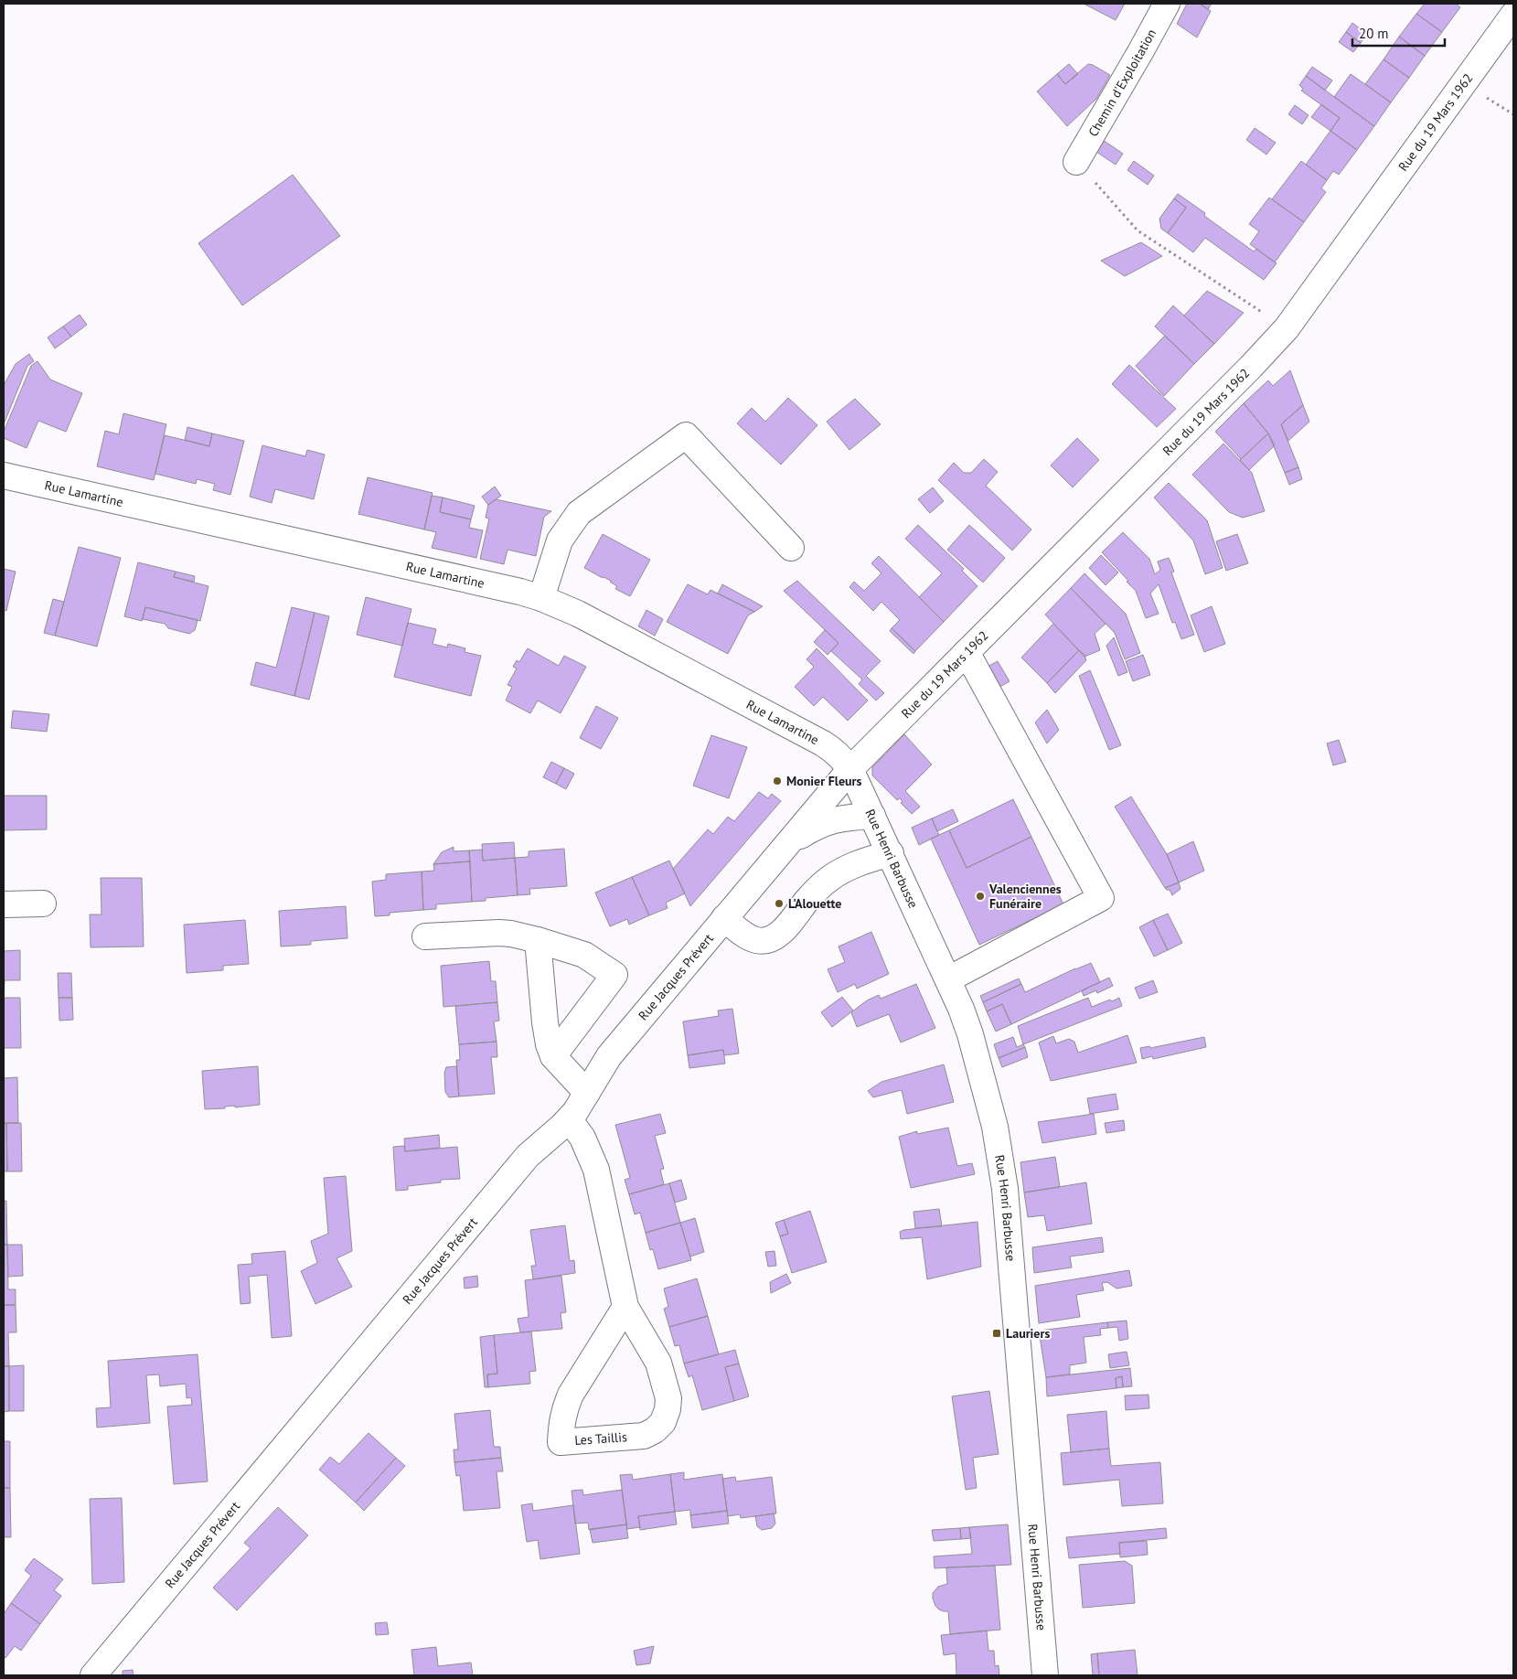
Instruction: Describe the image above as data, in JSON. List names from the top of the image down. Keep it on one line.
{"streets":{"street":["Chemin d'Exploitation","Rue du 19 Mars 1962","Rue Lamartine","Rue Henri Barbusse","Rue Jacques Prévert","Les Taillis"]},"crossings":[["Rue du 19 Mars 1962","Rue Lamartine"],["Rue du 19 Mars 1962","Rue Henri Barbusse"],["Rue du 19 Mars 1962","Rue Jacques Prévert"],["Rue Lamartine","Rue Henri Barbusse"],["Rue Lamartine","Rue Jacques Prévert"],["Rue Henri Barbusse","Rue Jacques Prévert"],["Rue Jacques Prévert","Les Taillis"]],"places":{"other":["Monier Fleurs","Valenciennes Funéraire","L'Alouette"],"transit":["Lauriers"]},"scale_bar":"20 m"}
